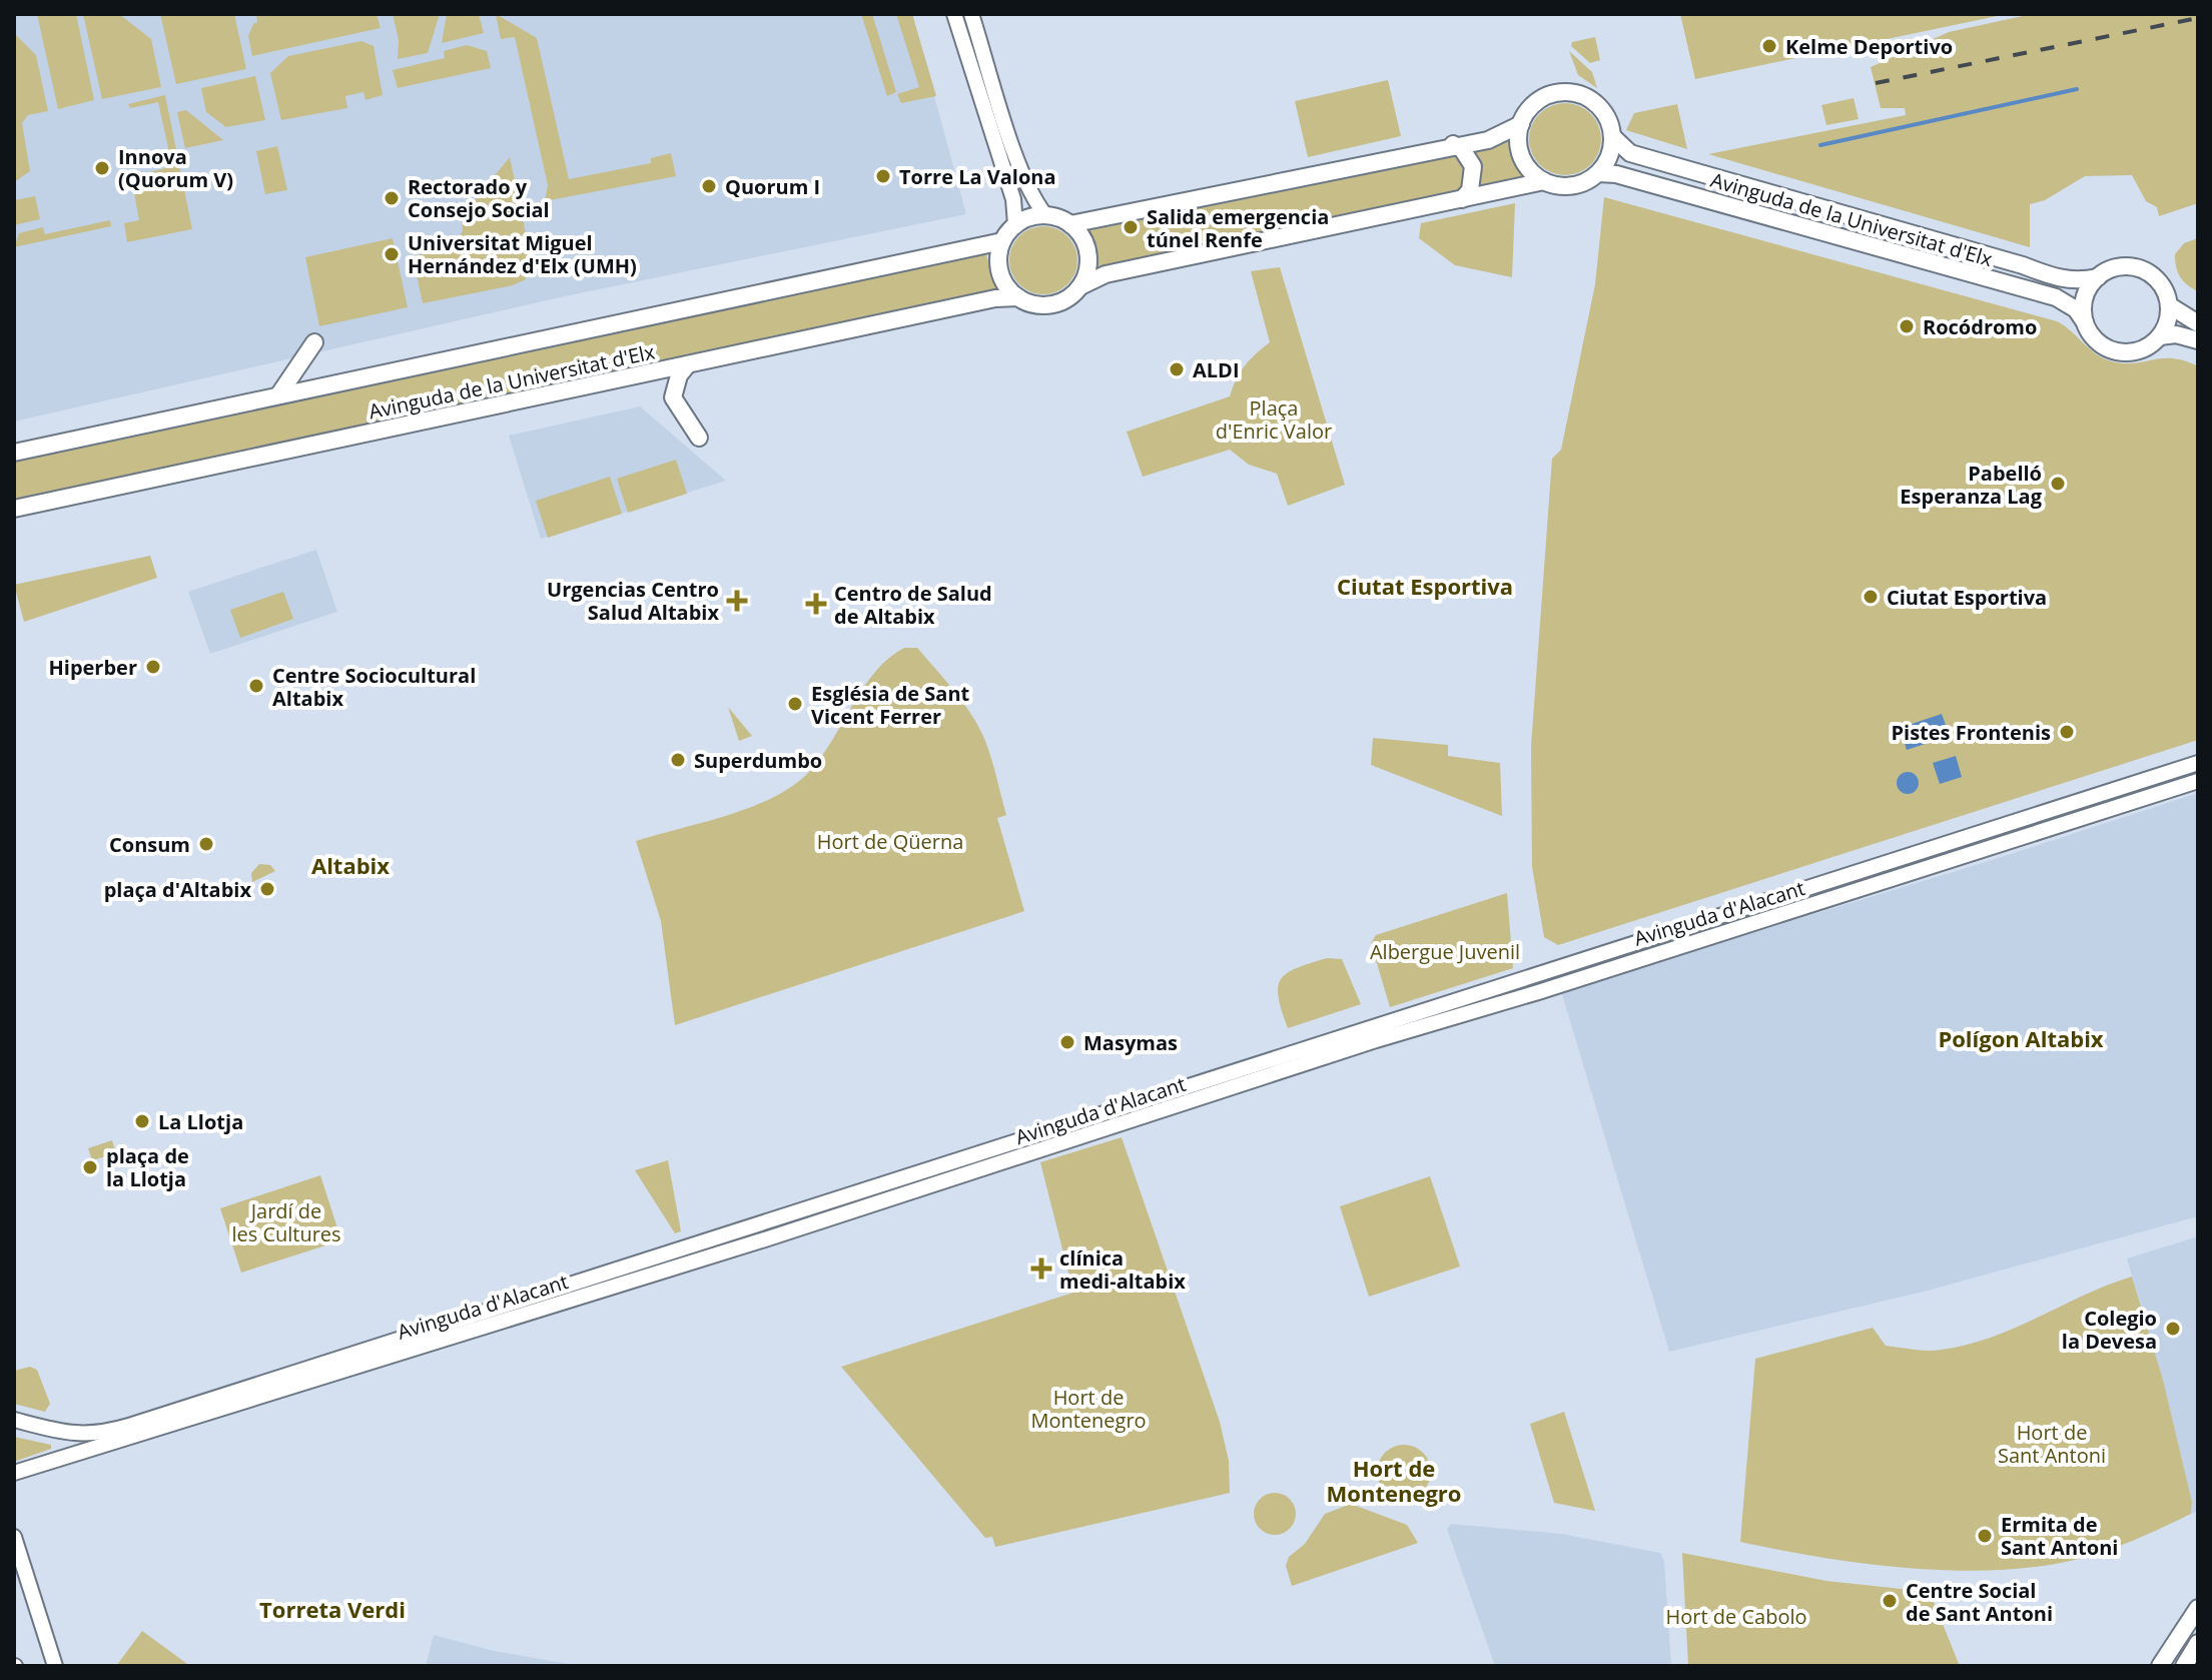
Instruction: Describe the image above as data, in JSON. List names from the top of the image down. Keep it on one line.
{"streets":{"main road":["Avinguda de la Universitat d'Elx","Avinguda d'Alacant"]},"districts":["Ciutat Esportiva","Altabix","Polígon Altabix","Hort de Montenegro","Torreta Verdi"],"parks":["Plaça d'Enric Valor","Hort de Qüerna","Albergue Juvenil","Jardí de les Cultures","Hort de Montenegro","Hort de Sant Antoni","Hort de Cabolo"],"places":{"other":["Kelme Deportivo","Innova (Quorum V)","Torre La Valona","Quorum I","Rectorado y Consejo Social","Salida emergencia túnel Renfe","Universitat Miguel Hernández d'Elx (UMH)","Rocódromo","ALDI","Pabelló Esperanza Lag","Ciutat Esportiva","Hiperber","Centre Sociocultural Altabix","Església de Sant Vicent Ferrer","Pistes Frontenis","Superdumbo","Consum","plaça d'Altabix","Masymas","La Llotja","plaça de la Llotja","Colegio la Devesa","Ermita de Sant Antoni","Centre Social de Sant Antoni"],"health":["Urgencias Centro Salud Altabix","Centro de Salud de Altabix","clínica medi-altabix"]}}
